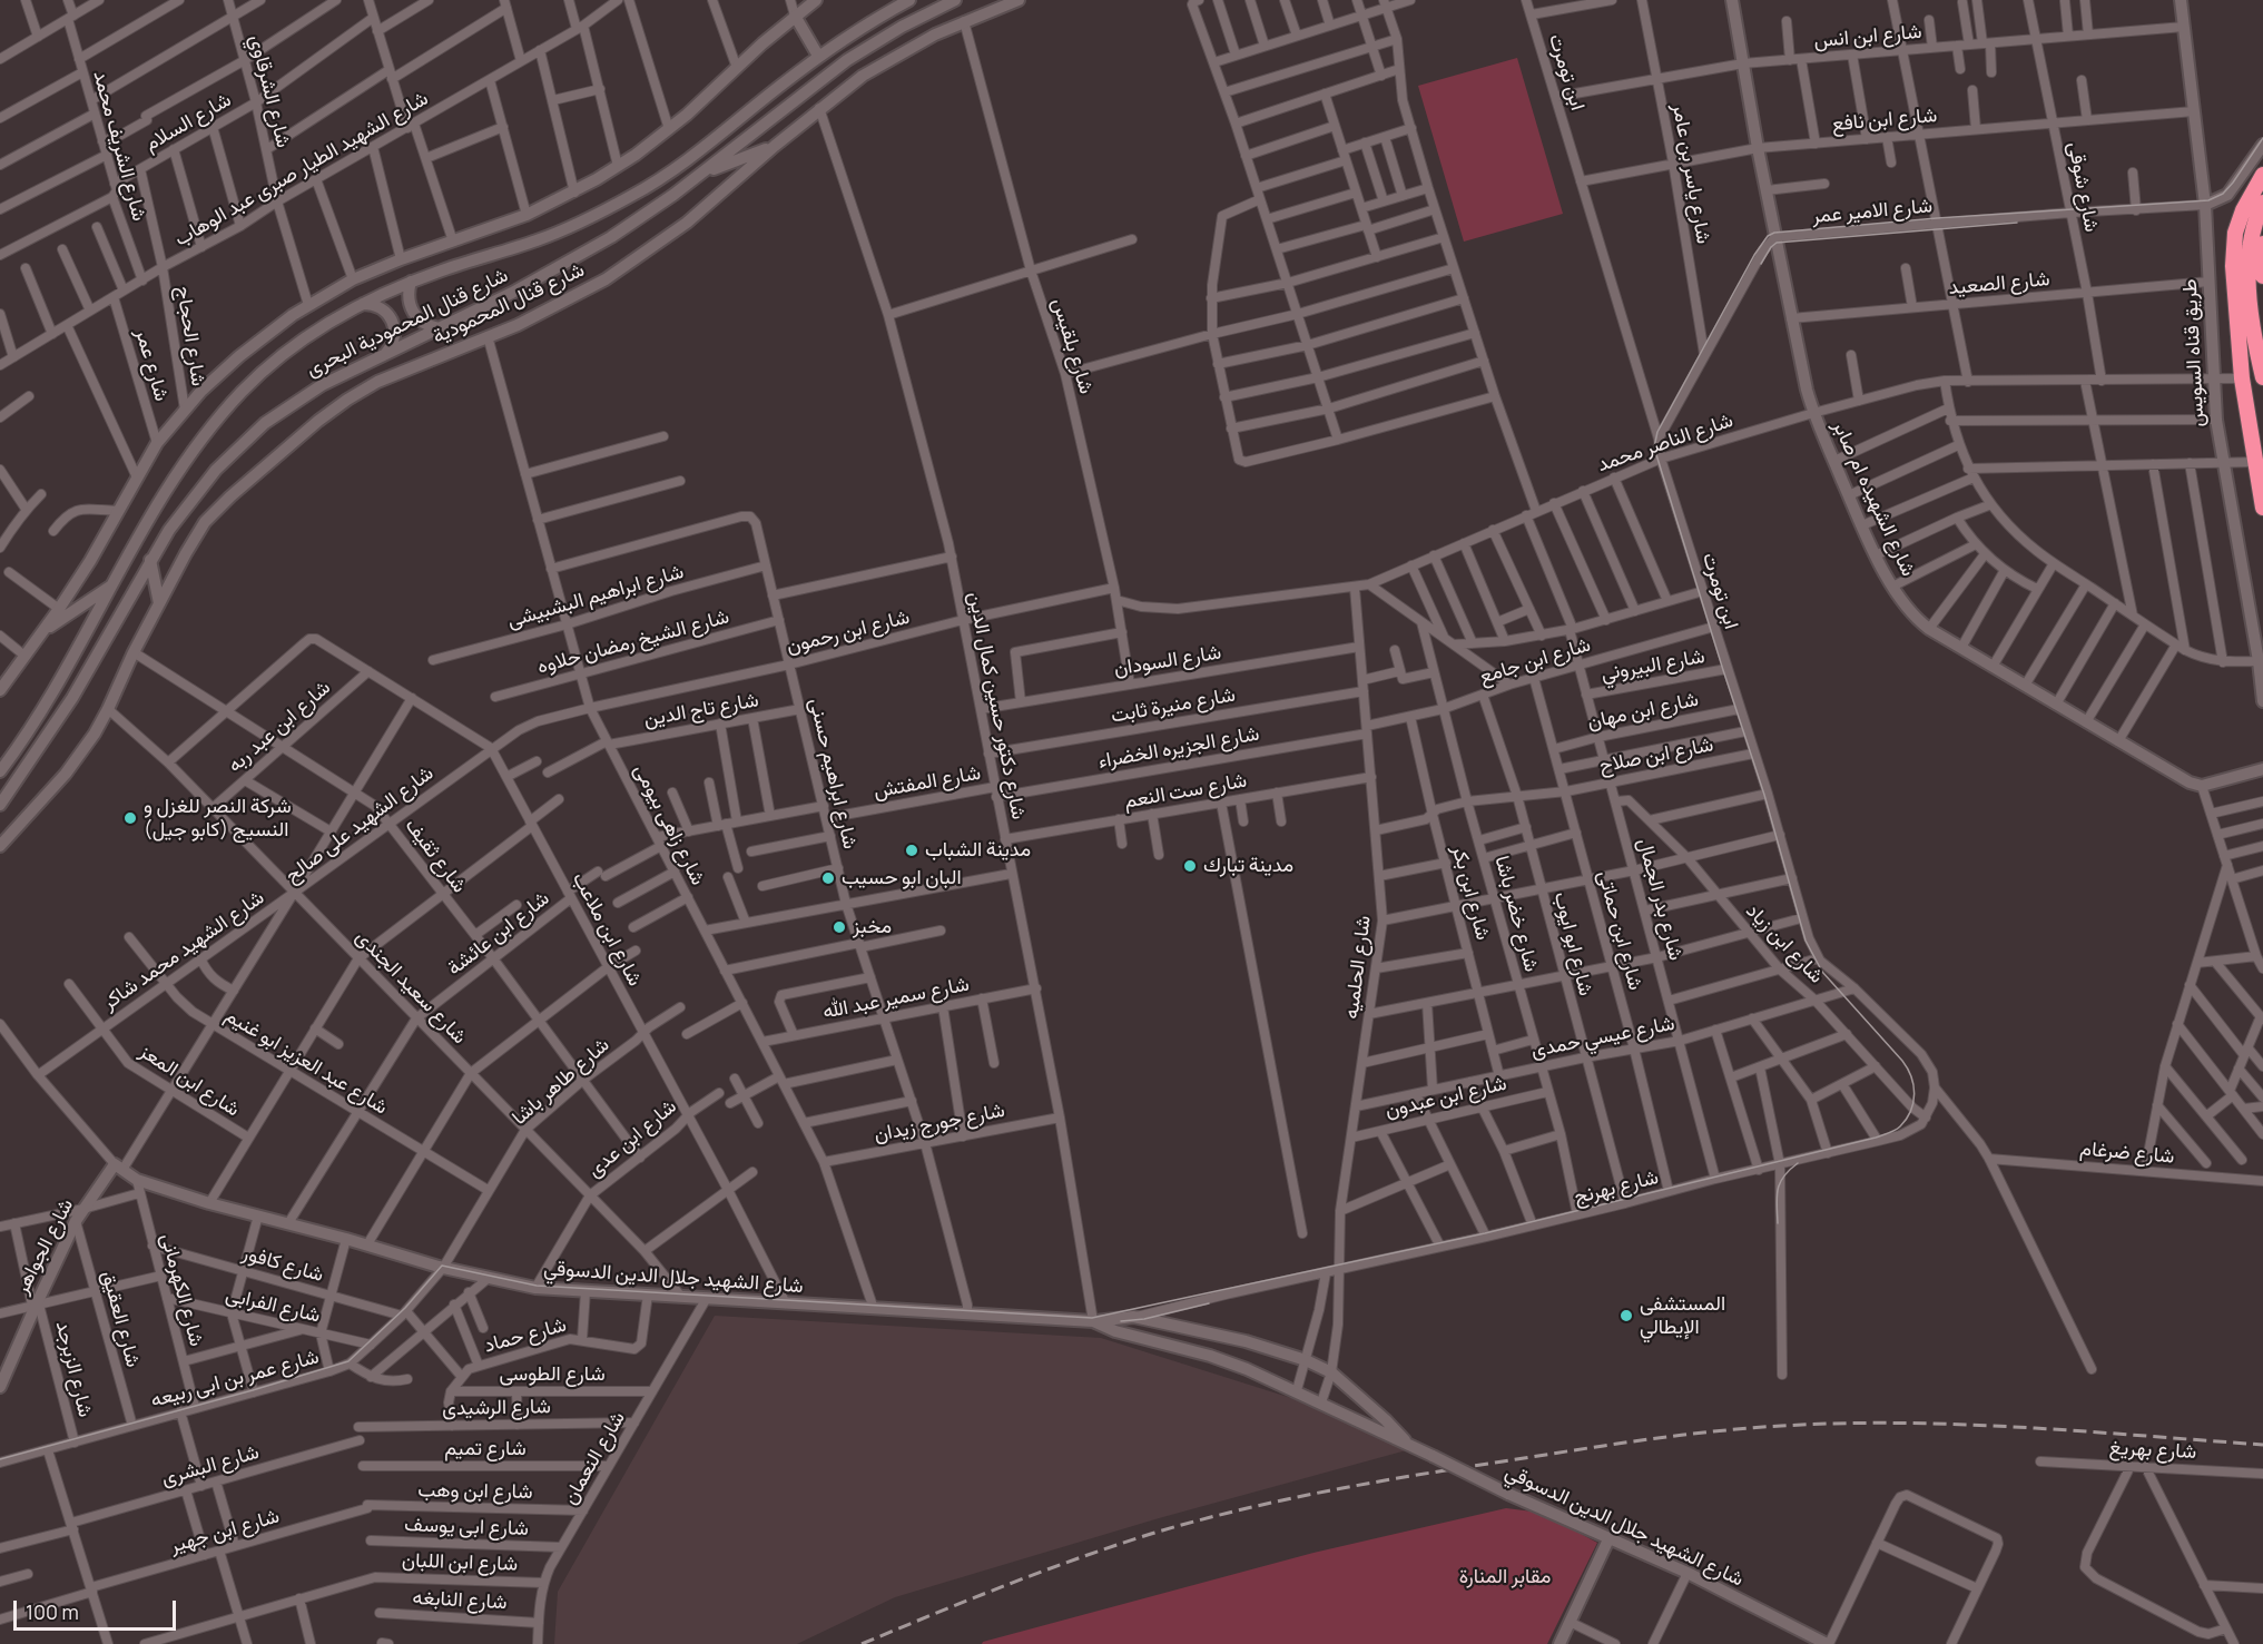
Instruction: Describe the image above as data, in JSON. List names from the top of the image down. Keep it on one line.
{"streets":{"main road":["شارع قنال المحمودية","شارع قنال المحمودية البحرى","طريق قناه السويس","شارع الشهيده ام صابر","شارع الجواهر","شارع الشهيد جلال الدين الدسوقي"],"street":["شارع ابن انس","ابن تومرت","شارع الشرقاوي","شارع ابن نافع","شارع السلام","شارع الشريف محمد","شارع الشهيد الطيار صبرى عبد الوهاب","شارع ياسر بن عامر","شارع شوقى","شارع الامير عمر","شارع الصعيد","شارع الحجاج","شارع بلقيس","شارع عمر","شارع الناصر محمد","شارع ابراهيم البشبيشى","شارع ابن رحمون","شارع الشيخ رمضان حلاوه","شارع السودان","شارع ابن جامع","شارع البيروني","شارع دكتور حسين كمال الدين","شارع منيرة ثابت","شارع تاج الدين","شارع ابن مهان","شارع ابن عبد ربه","شارع الجزيره الخضراء","شارع ابن صلاح","شارع ابراهيم حسنى","شارع المفتش","شارع ست النعم","شارع الشهيد على صالح","شارع زاهى بيومى","شارع ثقيف","شارع ابن بكر","شارع بدر الجمال","شارع خضر باشا","شارع ابن ملاعب","شارع ابن حماتى","شارع ابن عائشة","شارع ابو ايوب","شارع ابن زياد","شارع الشهيد محمد شاكر","شارع الحلميه","شارع سعيد الجندى","شارع سمير عبد الله","شارع عيسي حمدى","شارع عبد العزيز ابو غنيم","شارع ابن المعز","شارع طاهر باشا","شارع ابن عبدون","شارع جورج زيدان","شارع ابن عدى","شارع ضرغام","شارع بهرنج","شارع كافور","شارع الكهرمانى","شارع الفرابى","شارع العقيق","شارع حماد","شارع الزبرجد","شارع الطوسى","شارع عمر بن ابى ربيعه","شارع الرشيدى","شارع تميم","شارع بهريغ","شارع النعمان","شارع البشرى","شارع ابن وهب","شارع ابى يوسف","شارع ابن جهير","شارع ابن اللبان","شارع النابغه"]},"crossings":[["شارع ابن انس","ابن تومرت"],["شارع ابن انس","شارع ياسر بن عامر"],["شارع ابن انس","شارع شوقى"],["شارع ابن انس","طريق قناه السويس"],["شارع ابن انس","شارع الشهيده ام صابر"],["ابن تومرت","شارع ابن نافع"],["ابن تومرت","شارع الناصر محمد"],["ابن تومرت","شارع ابن جامع"],["ابن تومرت","شارع البيروني"],["ابن تومرت","شارع ابن مهان"],["ابن تومرت","شارع ابن صلاح"],["ابن تومرت","شارع عيسي حمدى"],["شارع الشرقاوي","شارع السلام"],["شارع الشرقاوي","شارع الشهيد الطيار صبرى عبد الوهاب"],["شارع ابن نافع","شارع ياسر بن عامر"],["شارع ابن نافع","شارع شوقى"],["شارع ابن نافع","طريق قناه السويس"],["شارع ابن نافع","شارع الشهيده ام صابر"],["شارع السلام","شارع الشريف محمد"],["شارع السلام","شارع الحجاج"],["شارع الشريف محمد","شارع الشهيد الطيار صبرى عبد الوهاب"],["شارع الشهيد الطيار صبرى عبد الوهاب","شارع الحجاج"],["شارع الشهيد الطيار صبرى عبد الوهاب","شارع عمر"],["شارع شوقى","شارع الامير عمر"],["شارع شوقى","شارع الصعيد"],["شارع شوقى","شارع الناصر محمد"],["شارع الامير عمر","طريق قناه السويس"],["شارع الامير عمر","شارع الشهيده ام صابر"],["شارع الصعيد","طريق قناه السويس"],["شارع الصعيد","شارع الشهيده ام صابر"],["شارع قنال المحمودية","شارع بلقيس"],["شارع قنال المحمودية","شارع دكتور حسين كمال الدين"],["شارع قنال المحمودية","شارع زاهى بيومى"],["شارع قنال المحمودية","شارع ثقيف"],["شارع قنال المحمودية","شارع سعيد الجندى"],["شارع بلقيس","شارع الناصر محمد"],["شارع بلقيس","شارع ابن رحمون"],["شارع بلقيس","شارع السودان"],["طريق قناه السويس","شارع الناصر محمد"],["شارع الناصر محمد","شارع الشهيده ام صابر"],["شارع الناصر محمد","شارع بدر الجمال"],["شارع الناصر محمد","شارع الحلميه"],["شارع ابراهيم البشبيشى","شارع ابراهيم حسنى"],["شارع ابراهيم البشبيشى","شارع زاهى بيومى"],["شارع ابن رحمون","شارع دكتور حسين كمال الدين"],["شارع ابن رحمون","شارع ابراهيم حسنى"],["شارع ابن رحمون","شارع الشهيد على صالح"],["شارع ابن رحمون","شارع زاهى بيومى"],["شارع الشيخ رمضان حلاوه","شارع ابراهيم حسنى"],["شارع الشيخ رمضان حلاوه","شارع زاهى بيومى"],["شارع السودان","شارع دكتور حسين كمال الدين"],["شارع السودان","شارع الحلميه"],["شارع ابن جامع","شارع الجزيره الخضراء"],["شارع ابن جامع","شارع ابن بكر"],["شارع ابن جامع","شارع بدر الجمال"],["شارع ابن جامع","شارع خضر باشا"],["شارع ابن جامع","شارع ابن حماتى"],["شارع ابن جامع","شارع ابو ايوب"],["شارع ابن جامع","شارع الحلميه"],["شارع البيروني","شارع بدر الجمال"],["شارع دكتور حسين كمال الدين","شارع منيرة ثابت"],["شارع دكتور حسين كمال الدين","شارع الجزيره الخضراء"],["شارع دكتور حسين كمال الدين","شارع المفتش"],["شارع دكتور حسين كمال الدين","شارع ست النعم"],["شارع دكتور حسين كمال الدين","شارع سمير عبد الله"],["شارع دكتور حسين كمال الدين","شارع جورج زيدان"],["شارع دكتور حسين كمال الدين","شارع الشهيد جلال الدين الدسوقي"],["شارع منيرة ثابت","شارع الحلميه"],["شارع تاج الدين","شارع ابراهيم حسنى"],["شارع تاج الدين","شارع زاهى بيومى"],["شارع ابن مهان","شارع بدر الجمال"],["شارع ابن مهان","شارع ابن حماتى"],["شارع ابن عبد ربه","شارع ثقيف"],["شارع ابن عبد ربه","شارع ابن ملاعب"],["شارع ابن عبد ربه","شارع سعيد الجندى"],["شارع الجزيره الخضراء","شارع المفتش"],["شارع الجزيره الخضراء","شارع الحلميه"],["شارع ابن صلاح","شارع ابن بكر"],["شارع ابن صلاح","شارع بدر الجمال"],["شارع ابن صلاح","شارع خضر باشا"],["شارع ابن صلاح","شارع ابن حماتى"],["شارع ابن صلاح","شارع ابو ايوب"],["شارع ابن صلاح","شارع الحلميه"],["شارع ابراهيم حسنى","شارع المفتش"],["شارع ابراهيم حسنى","شارع زاهى بيومى"],["شارع ابراهيم حسنى","شارع ابن عائشة"],["شارع ابراهيم حسنى","شارع سمير عبد الله"],["شارع ابراهيم حسنى","شارع جورج زيدان"],["شارع ابراهيم حسنى","شارع الشهيد جلال الدين الدسوقي"],["شارع ست النعم","شارع الحلميه"],["شارع الشهيد على صالح","شارع زاهى بيومى"],["شارع الشهيد على صالح","شارع ثقيف"],["شارع الشهيد على صالح","شارع ابن ملاعب"],["شارع الشهيد على صالح","شارع الشهيد محمد شاكر"],["شارع الشهيد على صالح","شارع سعيد الجندى"],["شارع الشهيد على صالح","شارع عبد العزيز ابو غنيم"],["شارع الشهيد على صالح","شارع ابن المعز"],["شارع الشهيد على صالح","شارع الجواهر"],["شارع الشهيد على صالح","شارع الشهيد جلال الدين الدسوقي"],["شارع زاهى بيومى","شارع ابن عائشة"],["شارع زاهى بيومى","شارع سمير عبد الله"],["شارع زاهى بيومى","شارع جورج زيدان"],["شارع زاهى بيومى","شارع الشهيد جلال الدين الدسوقي"],["شارع ثقيف","شارع ابن ملاعب"],["شارع ثقيف","شارع ابن عائشة"],["شارع ثقيف","شارع الشهيد محمد شاكر"],["شارع ثقيف","شارع طاهر باشا"],["شارع ثقيف","شارع ابن عدى"],["شارع ابن بكر","شارع عيسي حمدى"],["شارع بدر الجمال","شارع ابن زياد"],["شارع بدر الجمال","شارع عيسي حمدى"],["شارع بدر الجمال","شارع بهرنج"],["شارع خضر باشا","شارع عيسي حمدى"],["شارع خضر باشا","شارع ابن عبدون"],["شارع خضر باشا","شارع بهرنج"],["شارع ابن ملاعب","شارع ابن عائشة"],["شارع ابن ملاعب","شارع الشهيد محمد شاكر"],["شارع ابن ملاعب","شارع طاهر باشا"],["شارع ابن ملاعب","شارع ابن عدى"],["شارع ابن ملاعب","شارع الشهيد جلال الدين الدسوقي"],["شارع ابن حماتى","شارع عيسي حمدى"],["شارع ابن حماتى","شارع بهرنج"],["شارع ابن عائشة","شارع سعيد الجندى"],["شارع ابن عائشة","شارع عبد العزيز ابو غنيم"],["شارع ابن عائشة","شارع الشهيد جلال الدين الدسوقي"],["شارع ابو ايوب","شارع عيسي حمدى"],["شارع ابو ايوب","شارع بهرنج"],["شارع ابن زياد","شارع عيسي حمدى"],["شارع ابن زياد","شارع بهرنج"],["شارع الشهيد محمد شاكر","شارع سعيد الجندى"],["شارع الشهيد محمد شاكر","شارع عبد العزيز ابو غنيم"],["شارع الشهيد محمد شاكر","شارع ابن المعز"],["شارع الشهيد محمد شاكر","شارع الشهيد جلال الدين الدسوقي"],["شارع الحلميه","شارع عيسي حمدى"],["شارع الحلميه","شارع ابن عبدون"],["شارع الحلميه","شارع بهرنج"],["شارع الحلميه","شارع الشهيد جلال الدين الدسوقي"],["شارع سعيد الجندى","شارع طاهر باشا"],["شارع سعيد الجندى","شارع ابن عدى"],["شارع سعيد الجندى","شارع الشهيد جلال الدين الدسوقي"],["شارع عبد العزيز ابو غنيم","شارع طاهر باشا"],["شارع طاهر باشا","شارع الشهيد جلال الدين الدسوقي"],["شارع طاهر باشا","شارع عمر بن ابى ربيعه"],["شارع ابن عدى","شارع الشهيد جلال الدين الدسوقي"],["شارع بهرنج","شارع الشهيد جلال الدين الدسوقي"],["شارع الجواهر","شارع الشهيد جلال الدين الدسوقي"],["شارع الجواهر","شارع العقيق"],["شارع الجواهر","شارع الزبرجد"],["شارع كافور","شارع الكهرمانى"],["شارع كافور","شارع عمر بن ابى ربيعه"],["شارع الشهيد جلال الدين الدسوقي","شارع الكهرمانى"],["شارع الشهيد جلال الدين الدسوقي","شارع حماد"],["شارع الشهيد جلال الدين الدسوقي","شارع عمر بن ابى ربيعه"],["شارع الشهيد جلال الدين الدسوقي","شارع النعمان"],["شارع الكهرمانى","شارع الفرابى"],["شارع الكهرمانى","شارع عمر بن ابى ربيعه"],["شارع الفرابى","شارع عمر بن ابى ربيعه"],["شارع العقيق","شارع عمر بن ابى ربيعه"],["شارع حماد","شارع الطوسى"],["شارع الزبرجد","شارع عمر بن ابى ربيعه"],["شارع الطوسى","شارع النعمان"],["شارع الرشيدى","شارع النعمان"],["شارع تميم","شارع النعمان"],["شارع النعمان","شارع ابن وهب"],["شارع النعمان","شارع ابى يوسف"],["شارع النعمان","شارع ابن اللبان"],["شارع النعمان","شارع النابغه"],["شارع ابن وهب","شارع ابن جهير"]],"parks":["مقابر المنارة"],"places":["شركة النصر للغزل و النسيج (كابو جيل)","مدينة الشباب","مدينة تبارك","البان ابو حسيب","مخبز","المستشفى الإيطالي"],"scale_bar":"100 m"}
